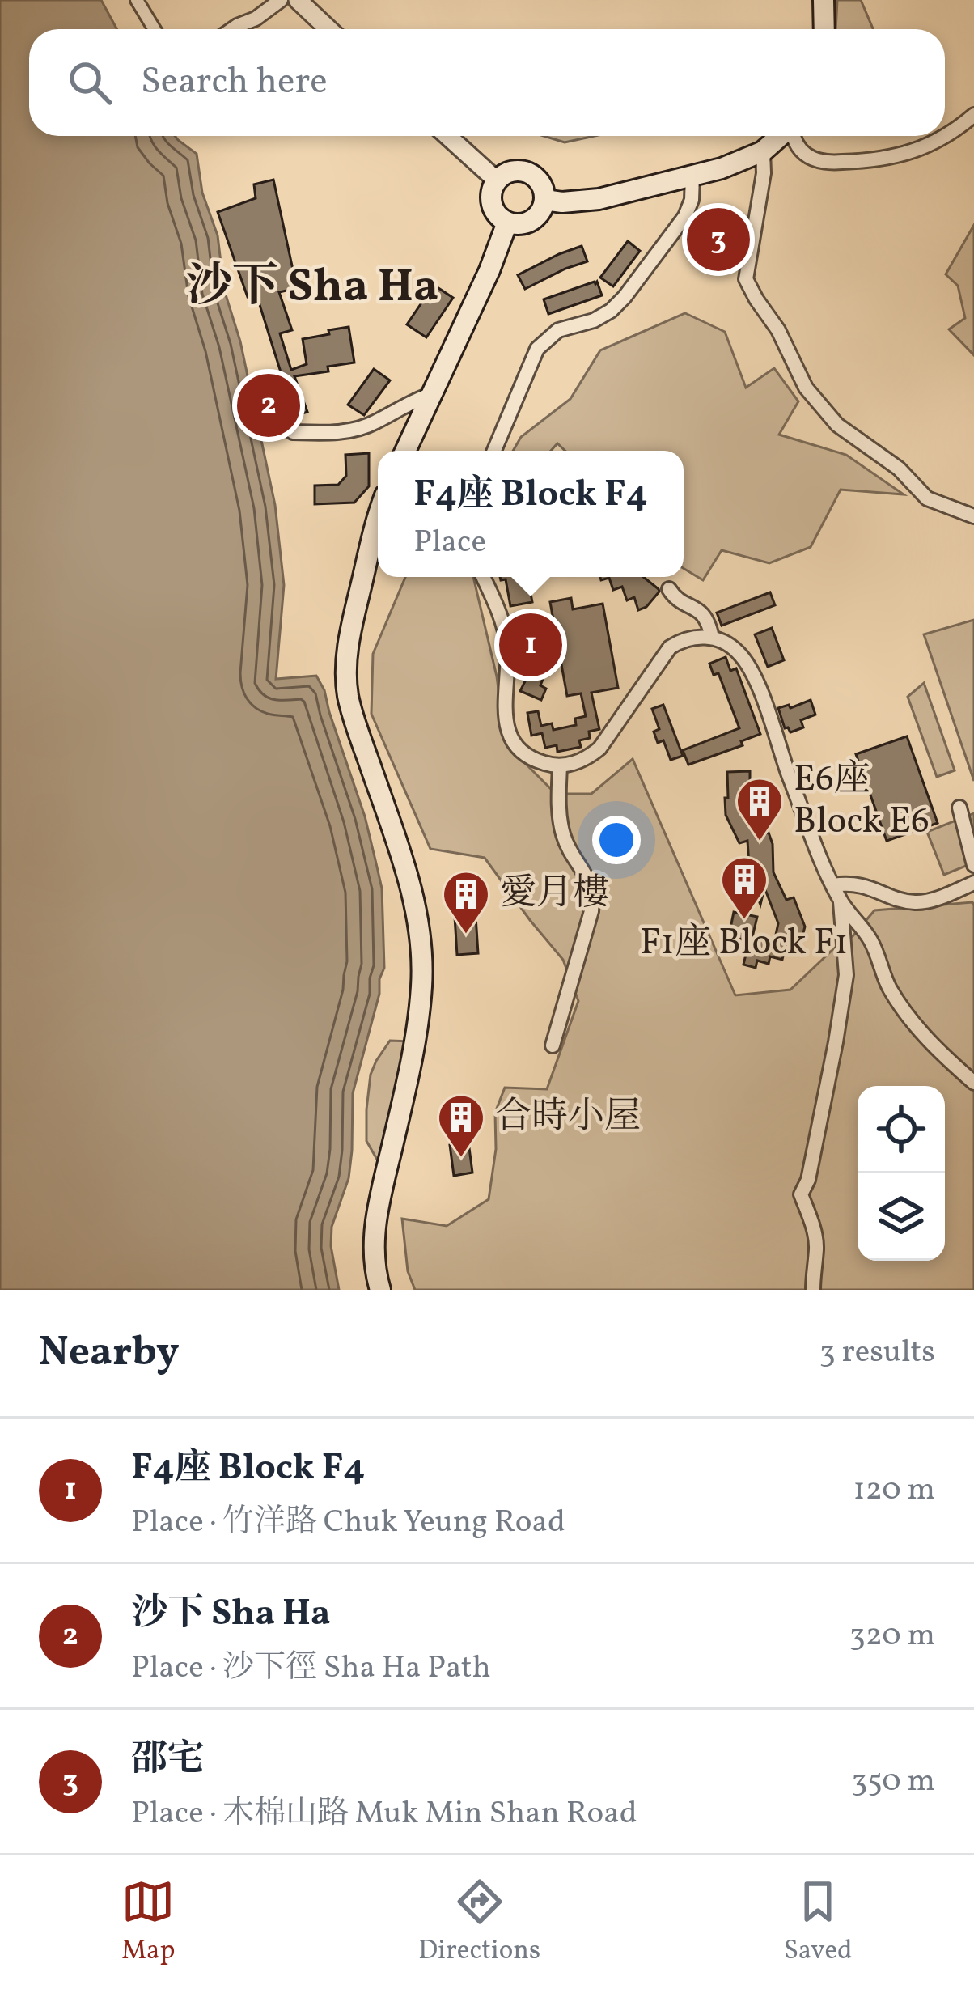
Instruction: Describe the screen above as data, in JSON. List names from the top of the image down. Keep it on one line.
{"districts":["沙下 Sha Ha"],"places":{"building":["E6座 Block E6","F1座 Block F1","愛月樓","合時小屋"]},"page":{"search":"Search here","pins":["3","2","1"],"popup":["F4座 Block F4","Place"],"heading":["Nearby","3 results"],"list":[{"mark":"1","name":"F4座 Block F4","note":"Place · 竹洋路 Chuk Yeung Road","value":"120 m"},{"mark":"2","name":"沙下 Sha Ha","note":"Place · 沙下徑 Sha Ha Path","value":"320 m"},{"mark":"3","name":"邵宅","note":"Place · 木棉山路 Muk Min Shan Road","value":"350 m"}],"nav":["Map","Directions","Saved"]}}
